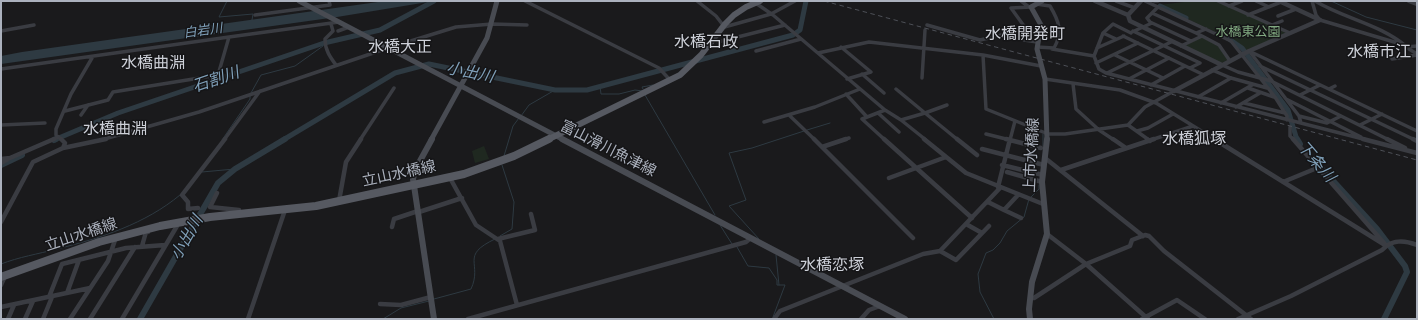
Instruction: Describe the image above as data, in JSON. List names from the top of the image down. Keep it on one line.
{"streets":{"main road":["富山滑川魚津線","上市水橋線","立山水橋線"]},"crossings":[["富山滑川魚津線","立山水橋線"]],"districts":["水橋開発町","水橋石政","水橋大正","水橋市江","水橋曲淵","水橋曲淵","水橋狐塚","水橋恋塚"],"water":["白岩川","小出川","石割川","下条川"],"parks":["水橋東公園"]}
